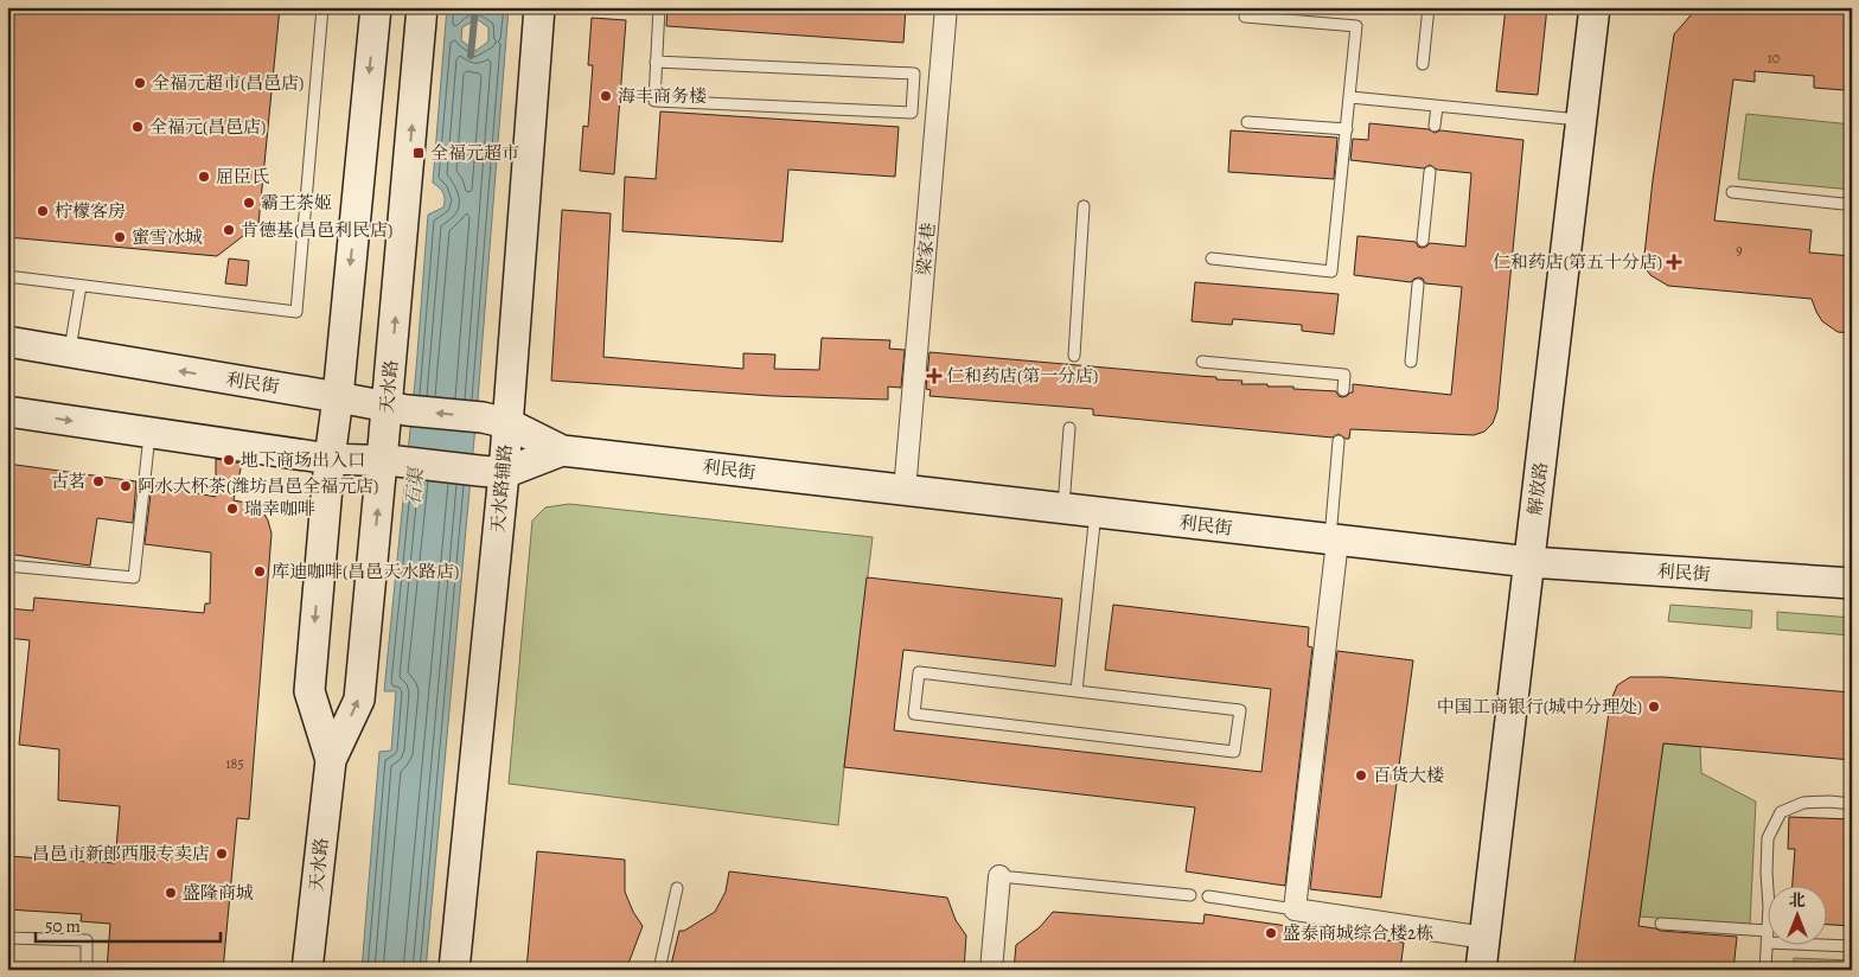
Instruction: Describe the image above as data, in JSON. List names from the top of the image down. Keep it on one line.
{"streets":{"street":["梁家巷","利民街","天水路","天水路辅路","解放路"]},"crossings":[["梁家巷","利民街"],["利民街","天水路"],["利民街","天水路辅路"],["利民街","解放路"]],"water":["石渠"],"places":{"other":["全福元超市(昌邑店)","海丰商务楼","全福元(昌邑店)","屈臣氏","霸王茶姬","柠檬客房","肯德基(昌邑利民店)","蜜雪冰城","地下商场出入口","古茗","阿水大杯茶(潍坊昌邑全福元店)","瑞幸咖啡","库迪咖啡(昌邑天水路店)","中国工商银行(城中分理处)","百货大楼","昌邑市新郎西服专卖店","盛隆商城","盛泰商城综合楼2栋"],"transit":["全福元超市"],"health":["仁和药店(第五十分店)","仁和药店(第一分店)"]},"house_numbers":["10","9","185"],"scale_bar":"50 m","north":"top"}
